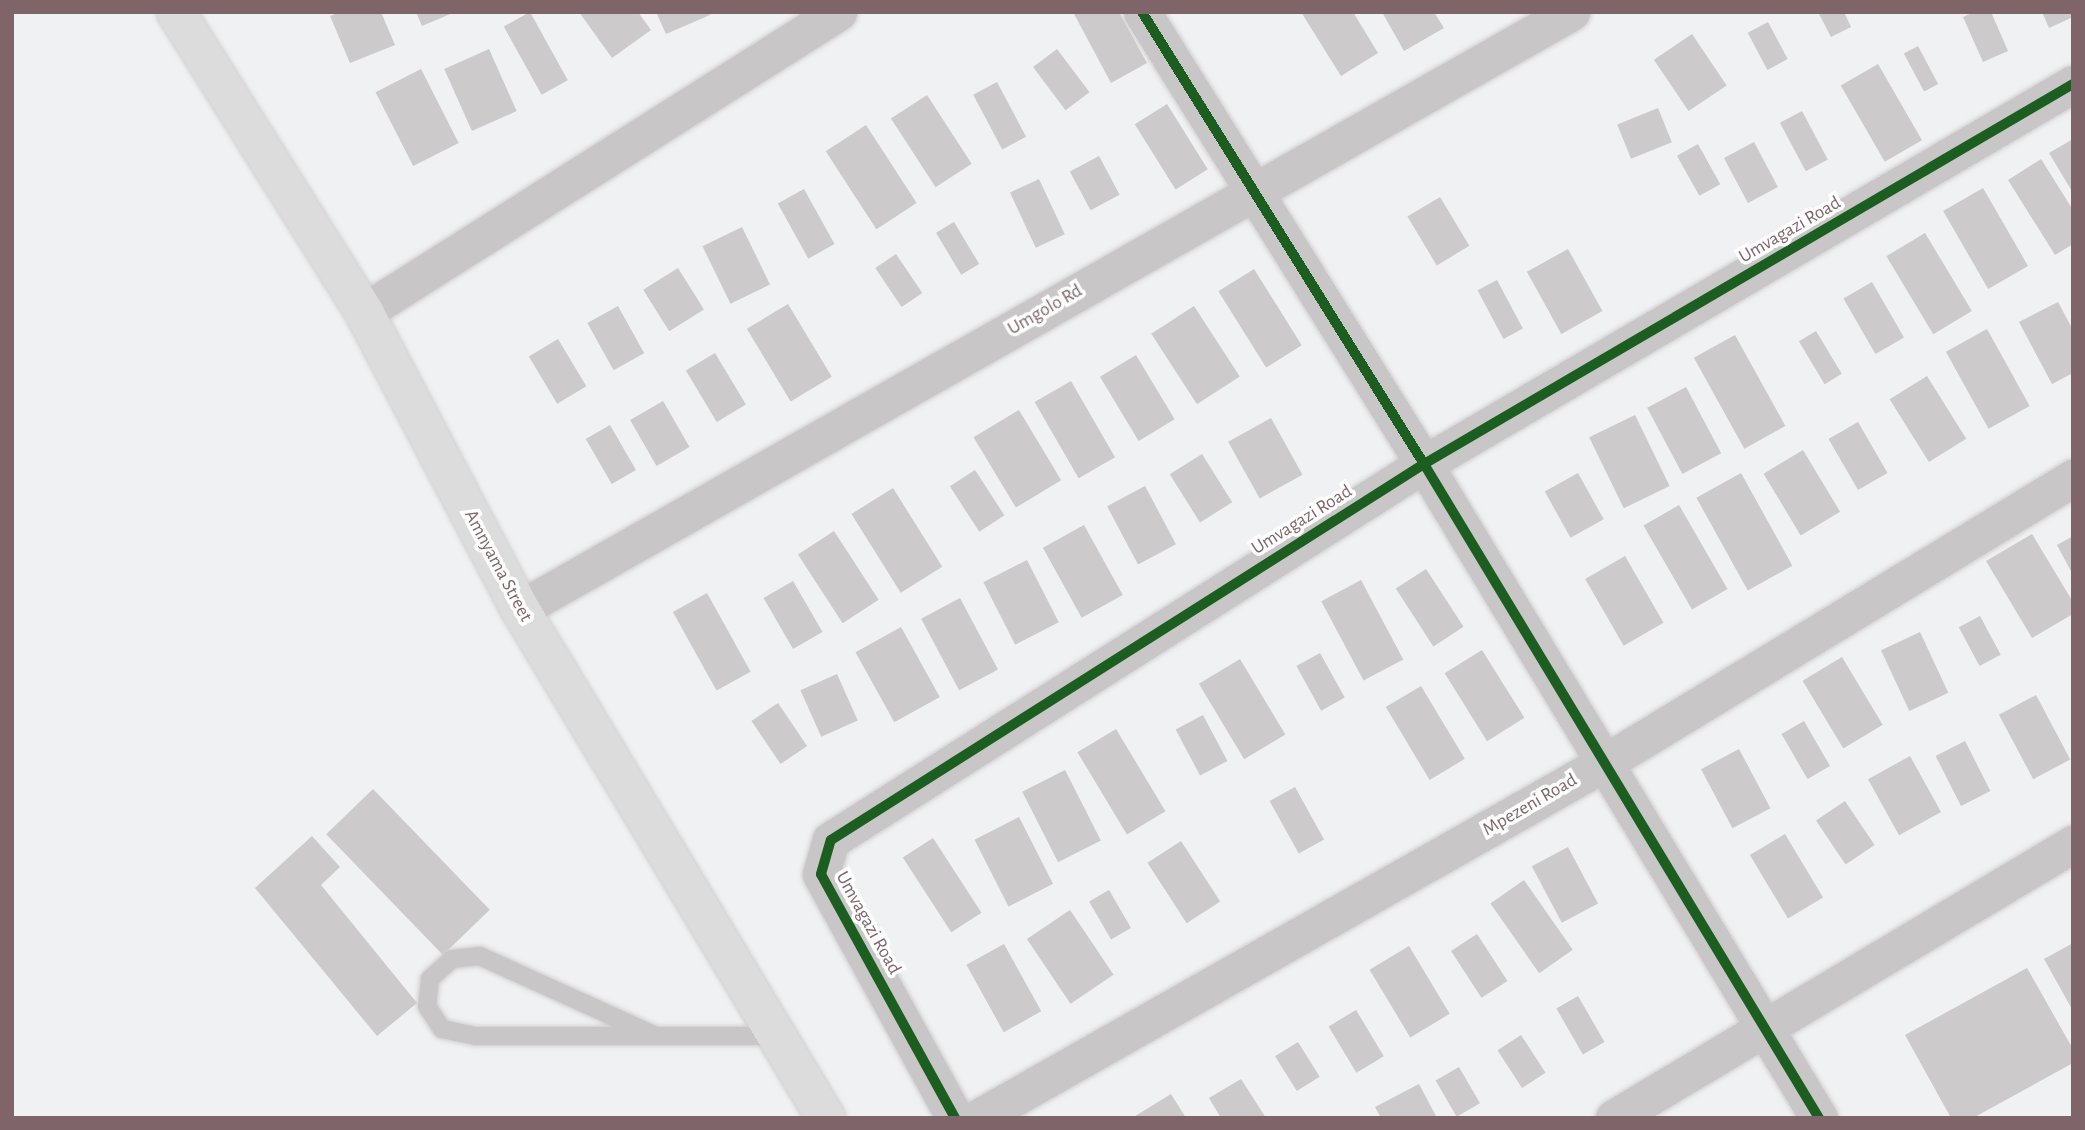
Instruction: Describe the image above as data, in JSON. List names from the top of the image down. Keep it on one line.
{"streets":{"street":["Umvagazi Road","Umgolo Rd","Amnyama Street","Mpezeni Road"]},"crossings":[["Umgolo Rd","Amnyama Street"]]}
